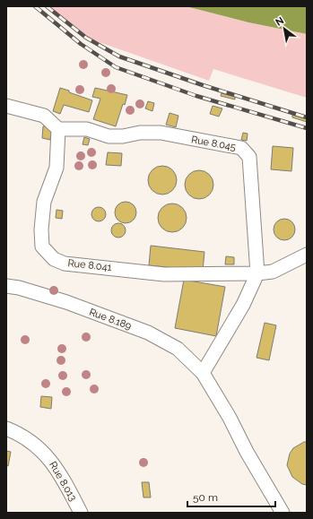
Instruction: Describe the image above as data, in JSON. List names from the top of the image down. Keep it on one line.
{"streets":{"street":["Rue 8.045","Rue 8.041","Rue 8.189","Rue 8.013"]},"crossings":[["Rue 8.045","Rue 8.041"]],"scale_bar":"50 m","north":"top left"}
